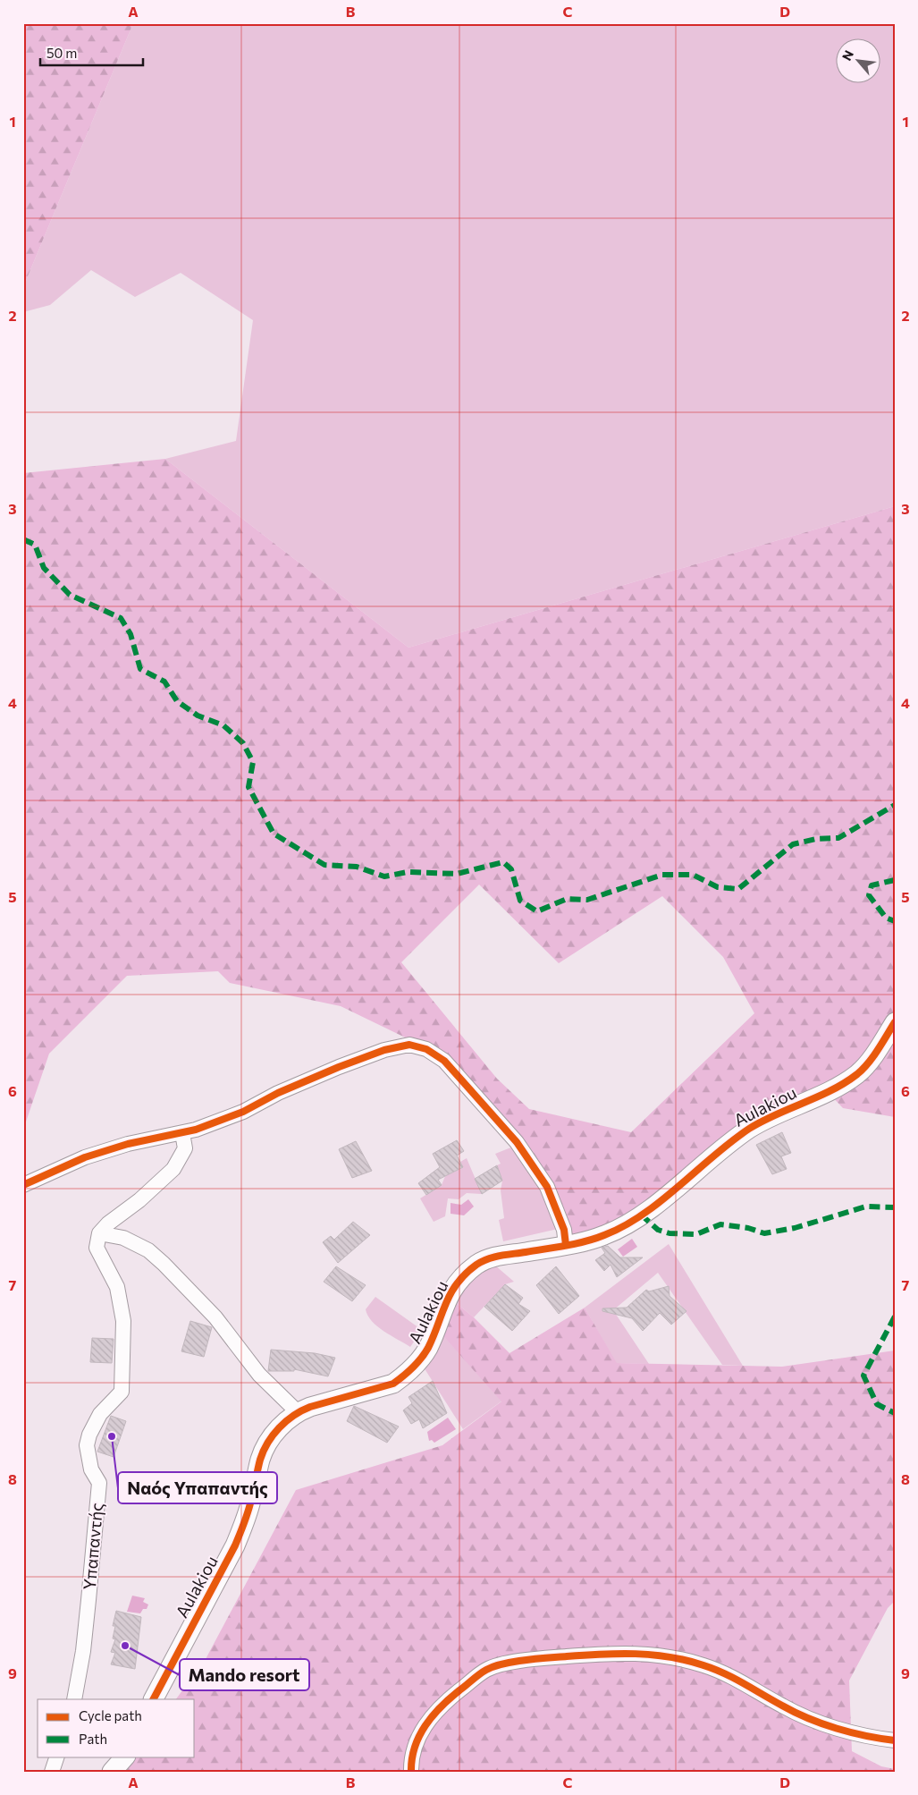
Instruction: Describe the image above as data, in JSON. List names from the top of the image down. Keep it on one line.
{"streets":{"street":["Aulakiou","Υπαπαντής"]},"places":["Ναός Υπαπαντής","Mando resort"],"legend":["Cycle path","Path"],"scale_bar":"50 m","north":"top left","grid":{"columns":["A","B","C","D"],"rows":["1","2","3","4","5","6","7","8","9"]}}
